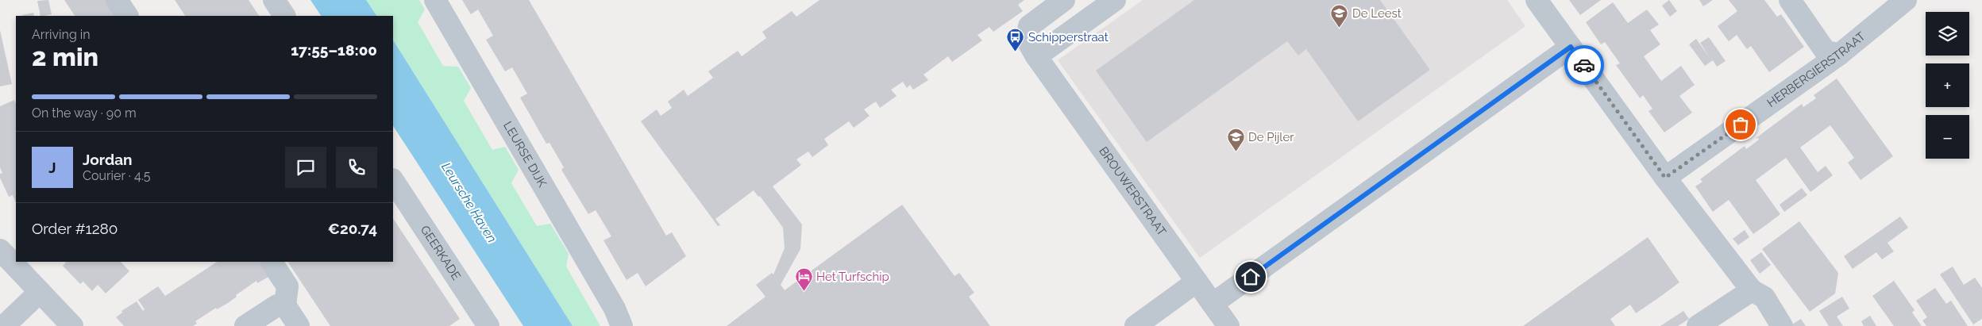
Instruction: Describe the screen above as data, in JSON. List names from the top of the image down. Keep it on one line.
{"streets":{"street":["HERBERGIERSTRAAT","LEURSE DIJK","BROUWERSTRAAT","GEERKADE"]},"water":["Leursche Haven"],"places":{"school or university":["De Leest","De Pijler"],"bus stop":["Schipperstraat"],"hotel":["Het Turfschip"]},"page":{"map_buttons":["+","−"],"heading":["2 min","Arriving in","17:55–18:00"],"panel":["Jordan","Courier · 4.5","Order #1280","€20.74"],"bar":"On the way · 90 m","round":"J"}}
